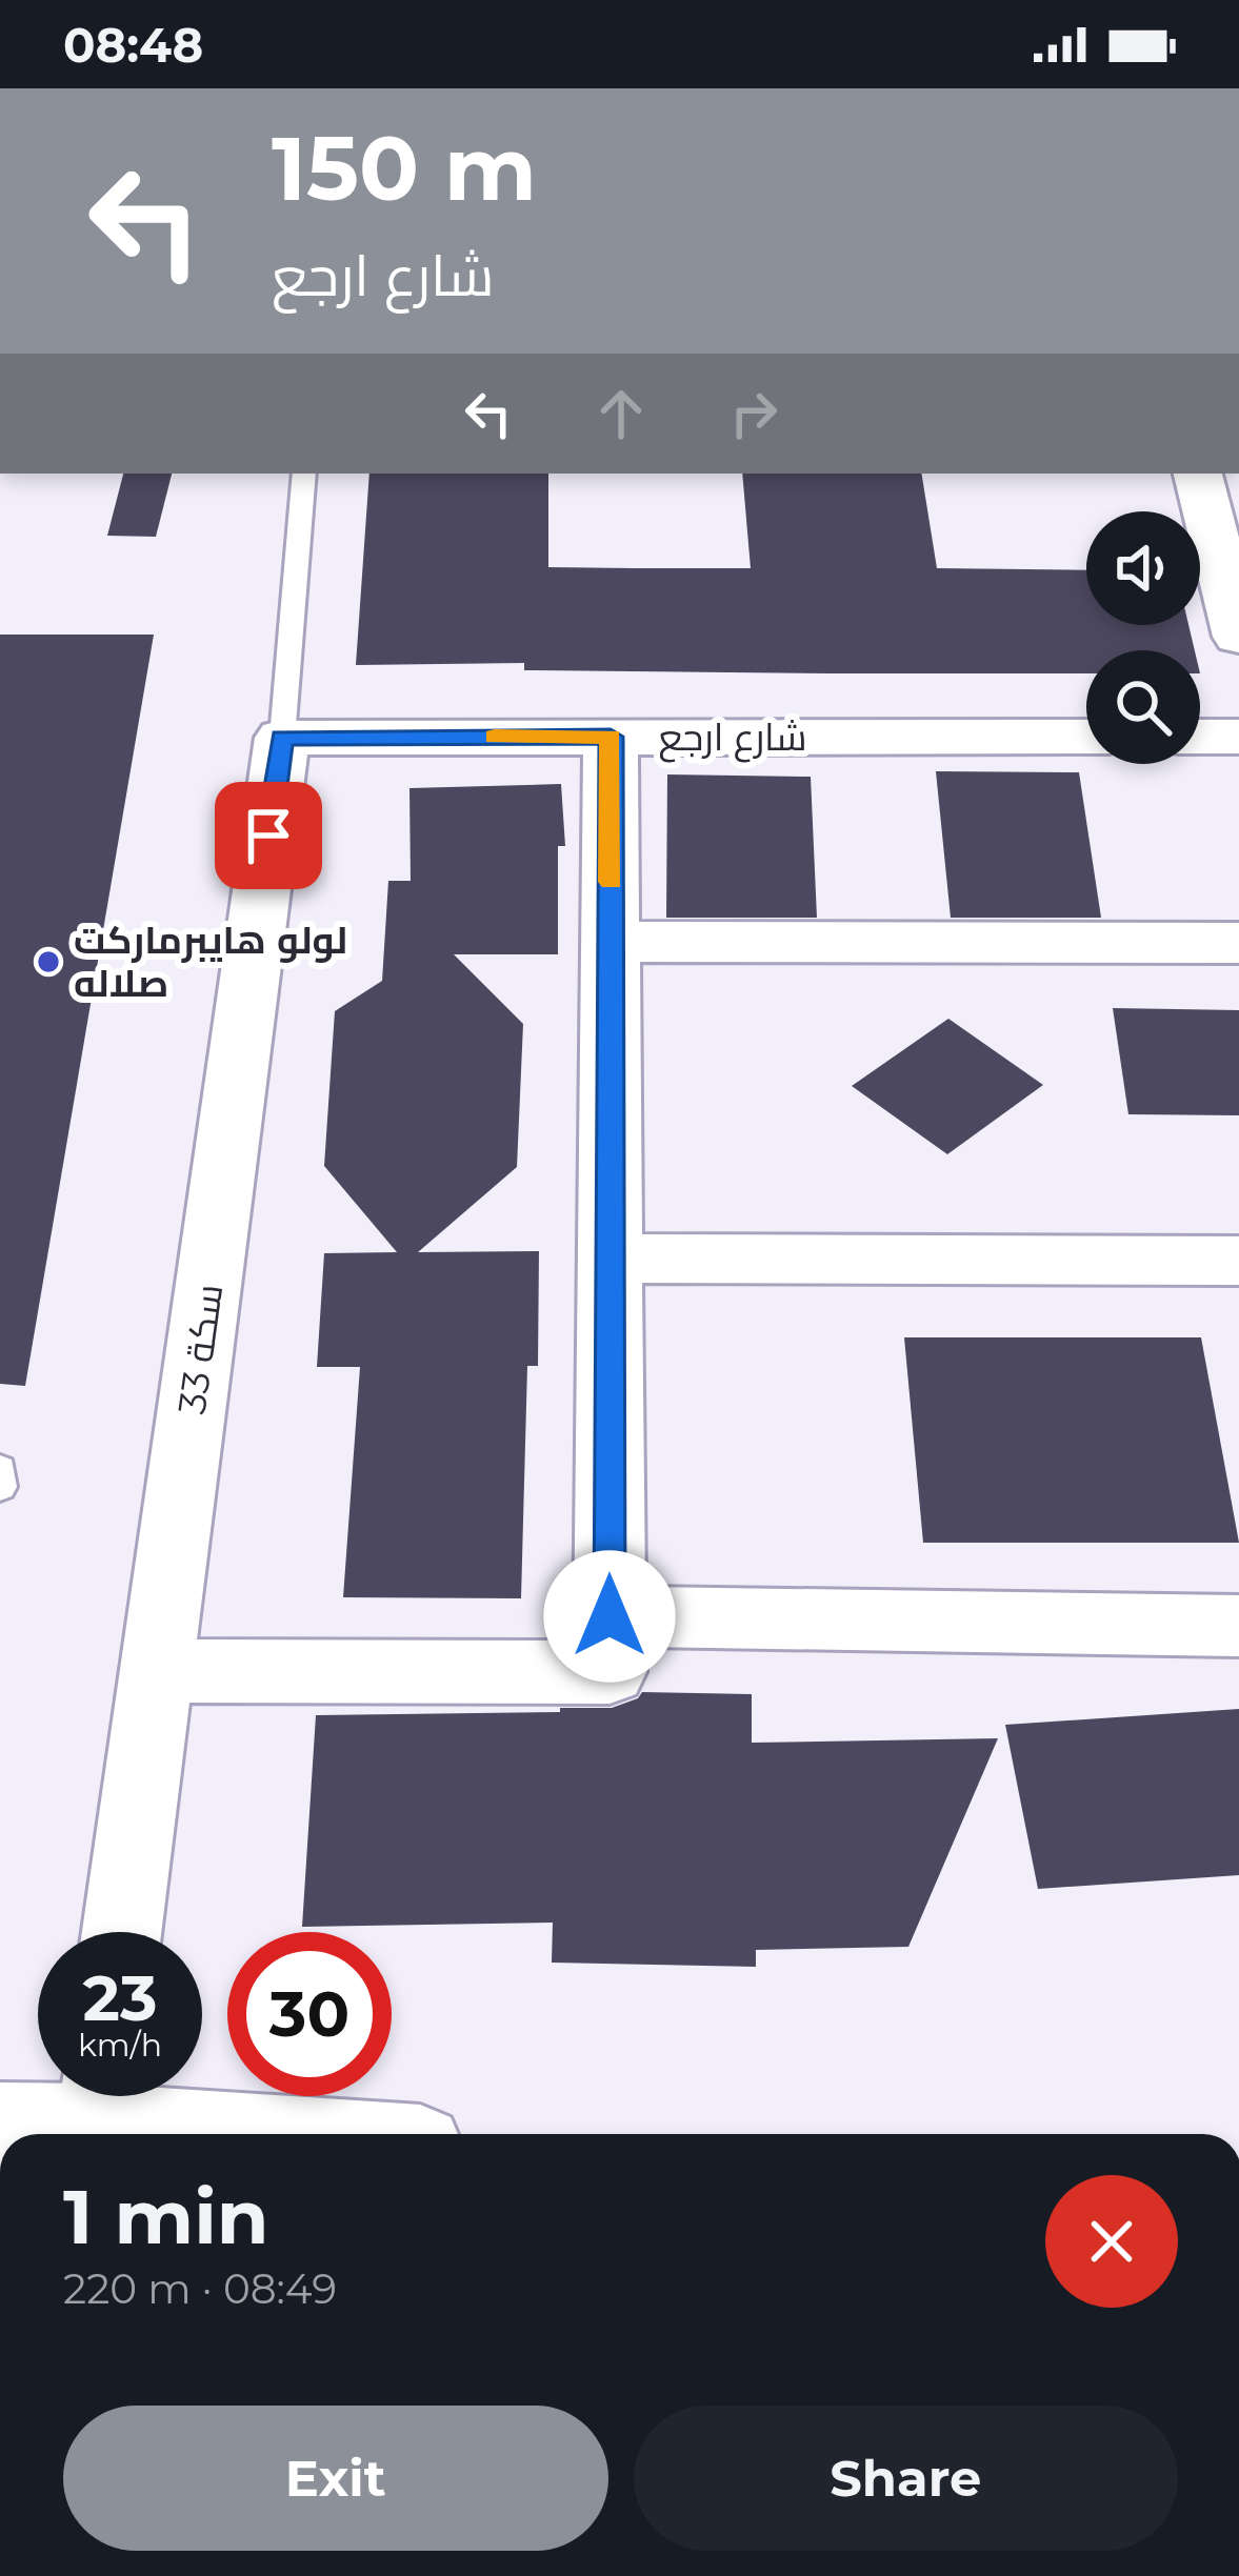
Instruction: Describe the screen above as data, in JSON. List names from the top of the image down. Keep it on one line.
{"streets":{"street":["شارع ارجع","سكة 33"]},"crossings":[["شارع ارجع","سكة 33"]],"places":["لولو هايبرماركت صلاله"],"page":{"status":"08:48","turn":["150 m","شارع ارجع"],"speed":"23 km/h","limit":"30","heading":["1 min","220 m · 08:49"],"buttons":["Exit","Share"]}}
